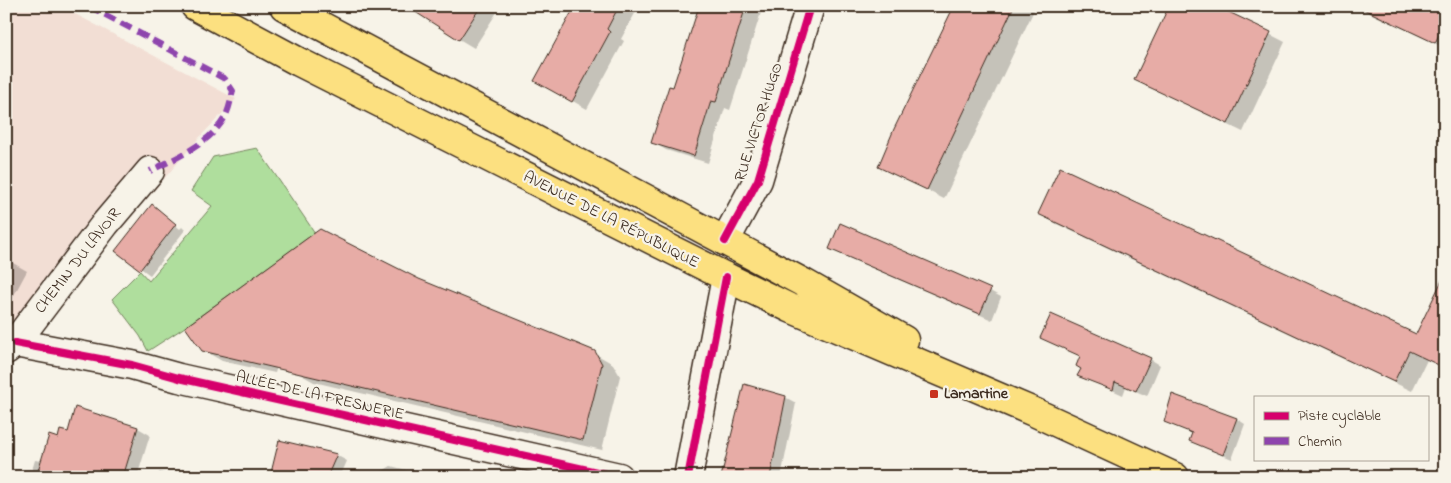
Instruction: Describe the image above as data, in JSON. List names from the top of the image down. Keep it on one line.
{"streets":{"main road":["AVENUE DE LA RÉPUBLIQUE"],"street":["RUE VICTOR HUGO","CHEMIN DU LAVOIR","ALLÉE DE LA FRESNERIE"]},"crossings":[["RUE VICTOR HUGO","AVENUE DE LA RÉPUBLIQUE"],["CHEMIN DU LAVOIR","ALLÉE DE LA FRESNERIE"]],"places":{"transit":["Lamartine"]},"legend":["Piste cyclable","Chemin"]}
